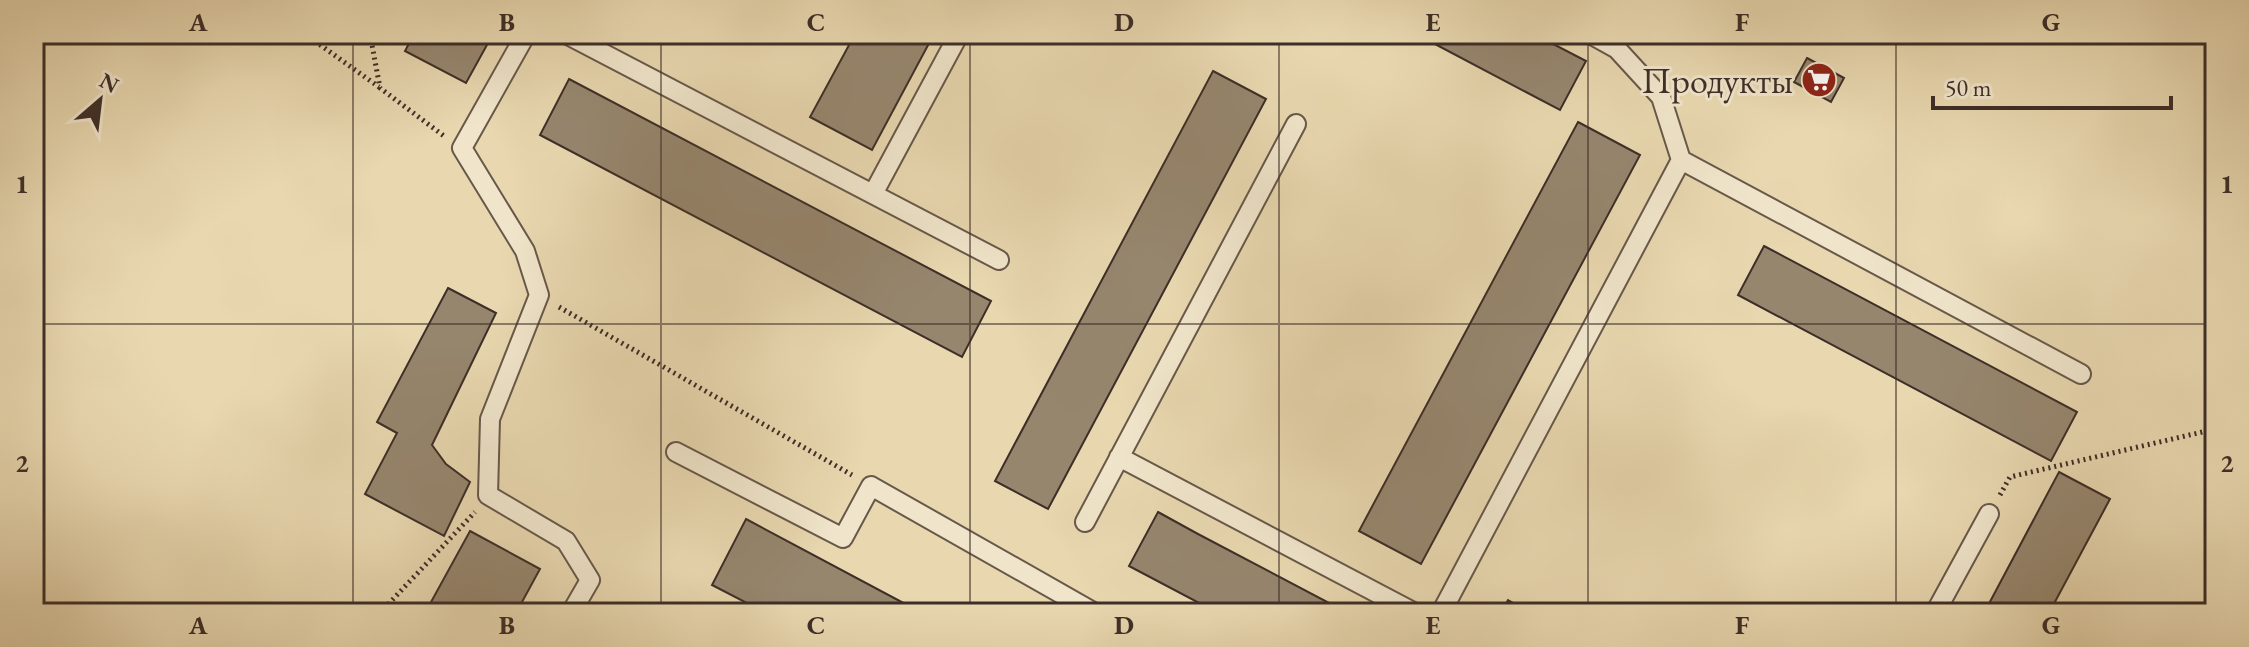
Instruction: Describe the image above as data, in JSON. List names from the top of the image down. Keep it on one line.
{"places":{"supermarket":["Продукты"]},"scale_bar":"50 m","north":"top right","grid":{"columns":["A","B","C","D","E","F","G"],"rows":["1","2"]}}
